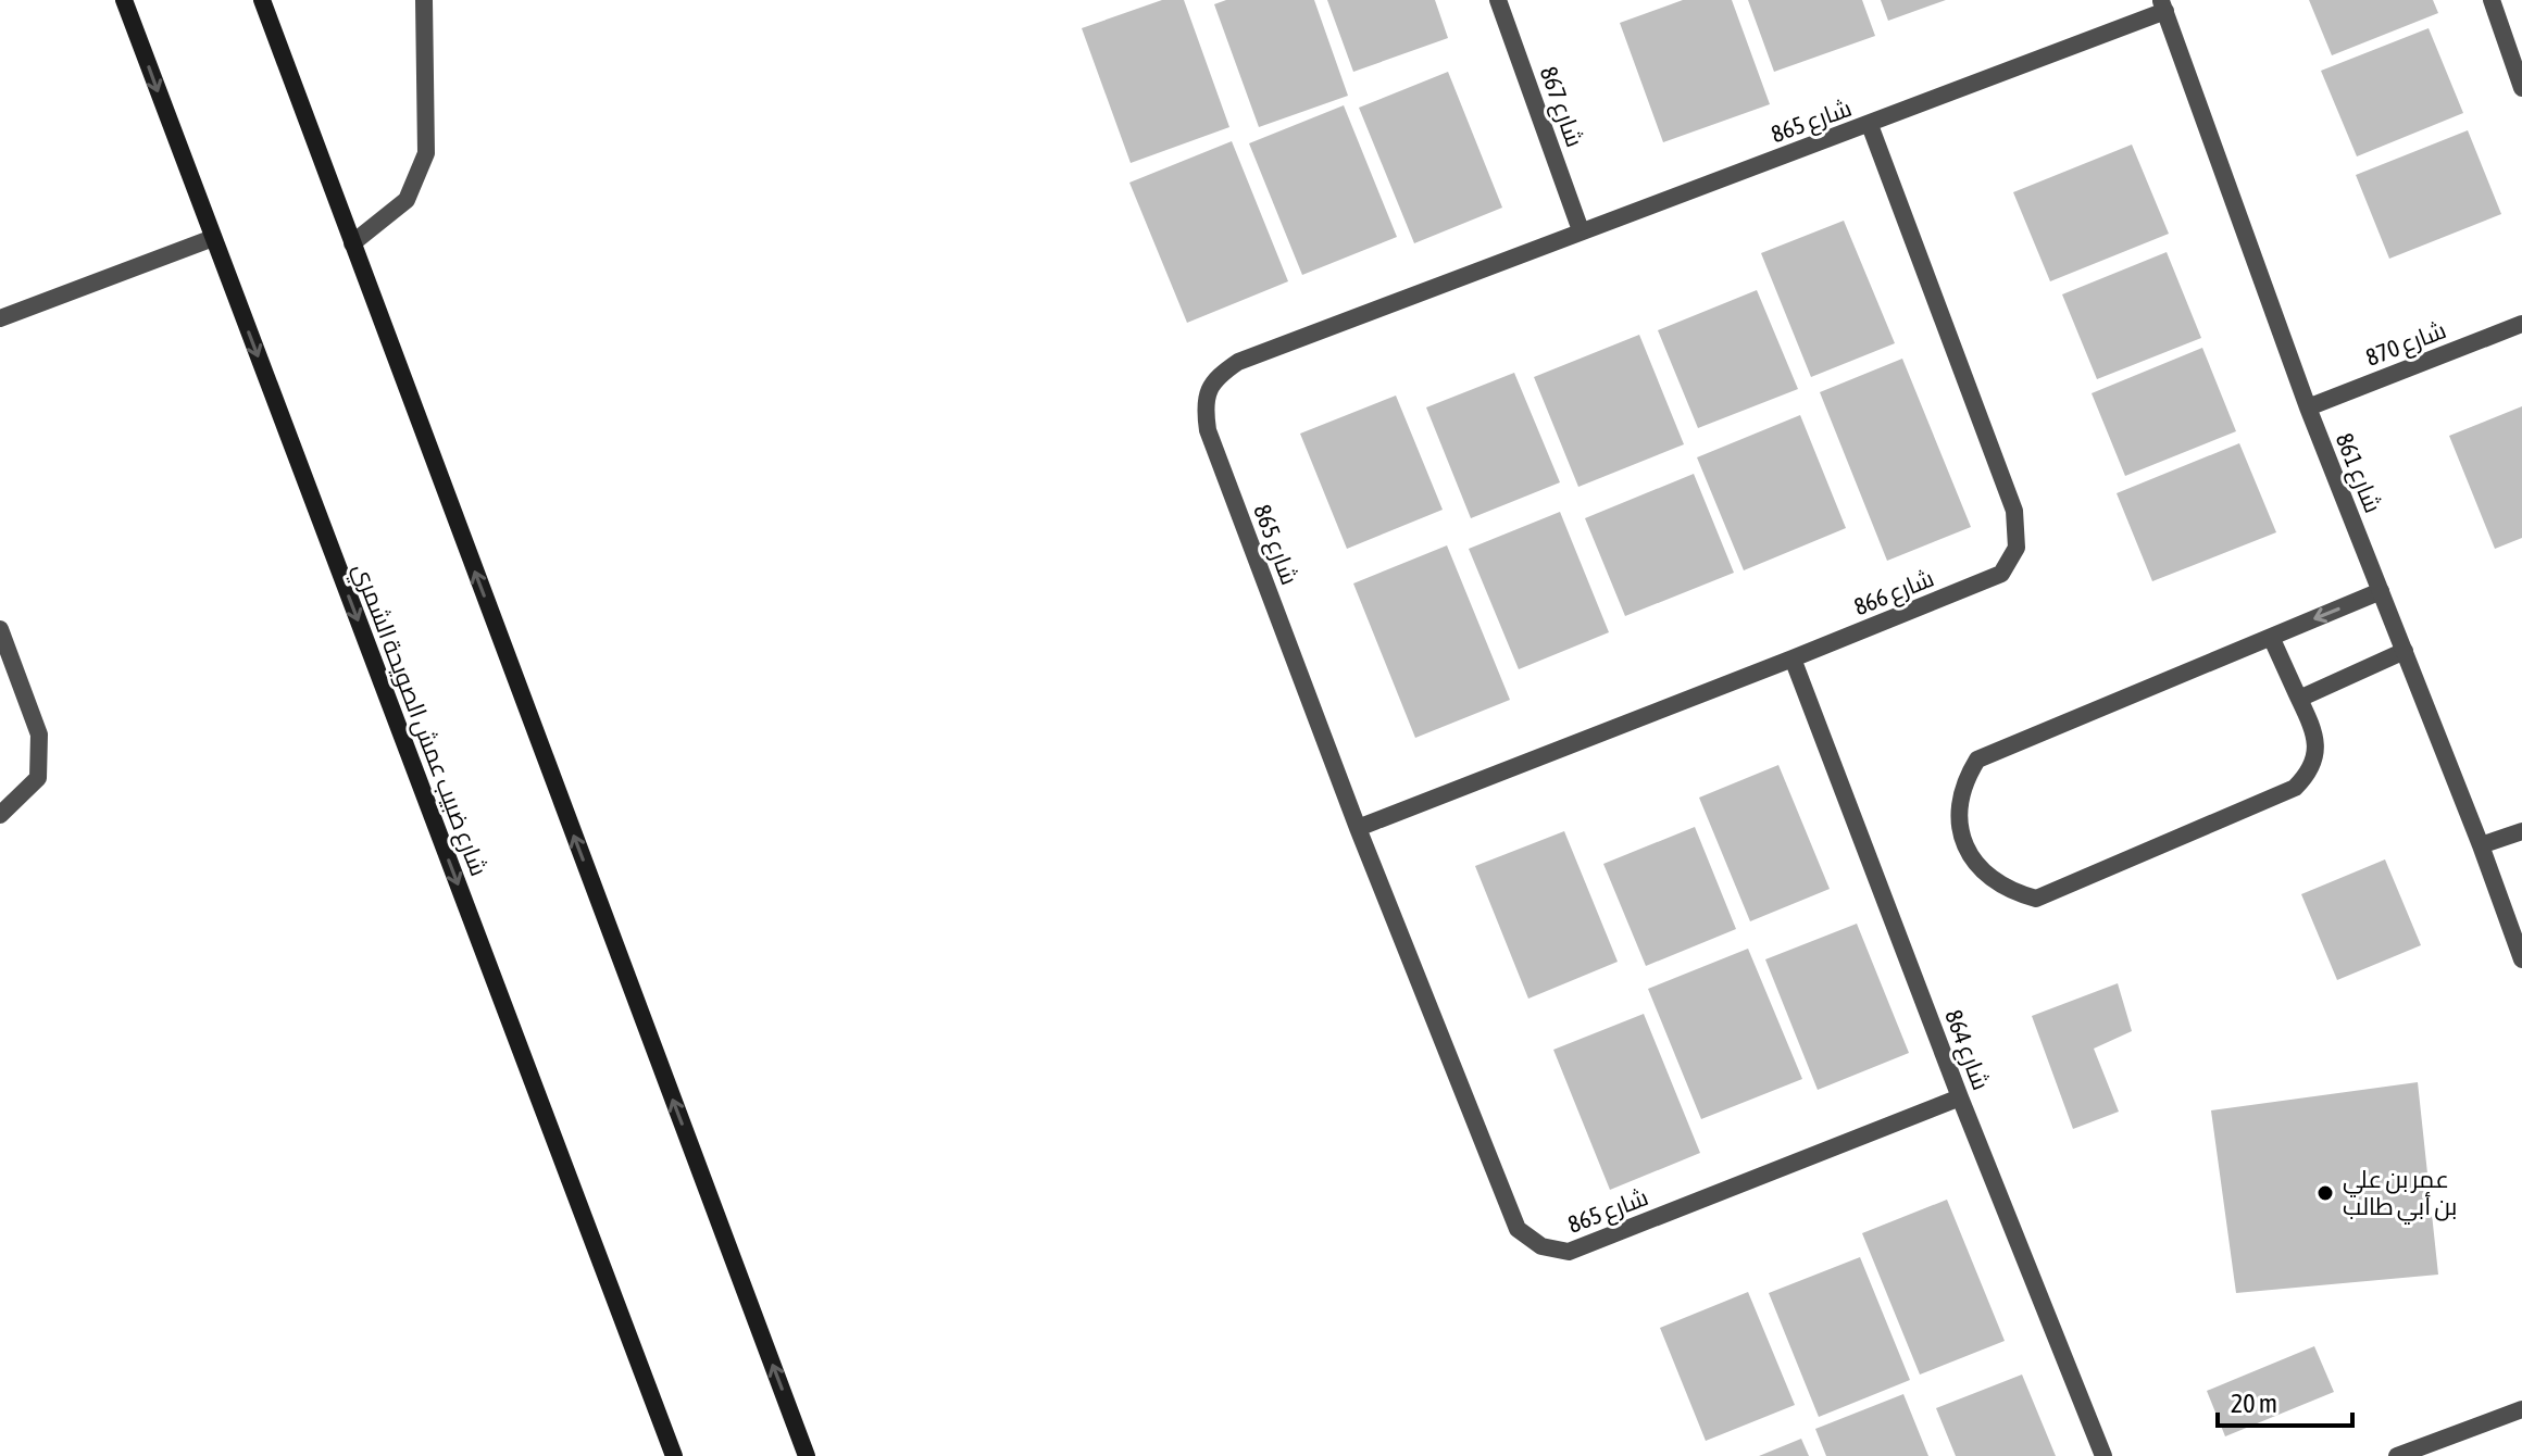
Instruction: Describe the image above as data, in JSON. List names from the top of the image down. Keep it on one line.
{"streets":{"street":["شارع 867","شارع 865","شارع 870","شارع 861","شارع 866","شارع ضبيب عمش الصويحة الشمري","شارع 864"]},"crossings":[["شارع 867","شارع 865"],["شارع 865","شارع 861"],["شارع 865","شارع 866"],["شارع 865","شارع 864"],["شارع 870","شارع 861"],["شارع 866","شارع 864"]],"places":["عمر بن علي بن أبي طالب"],"scale_bar":"20 m"}
